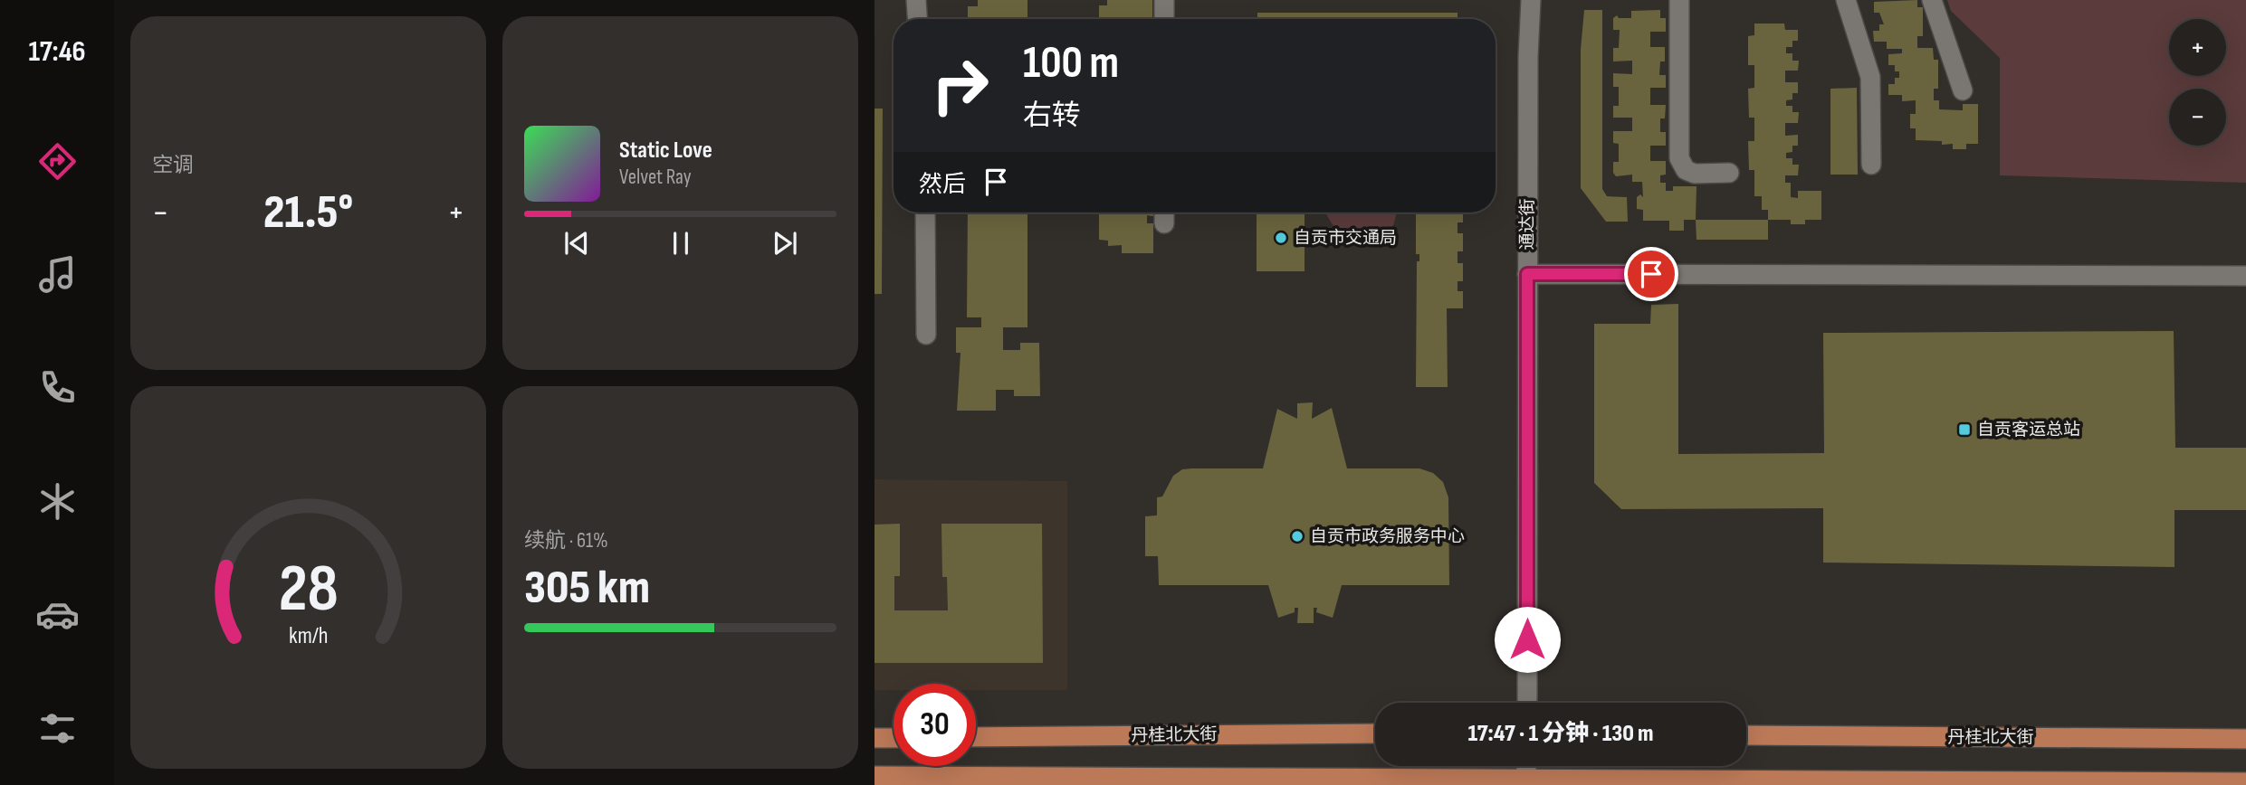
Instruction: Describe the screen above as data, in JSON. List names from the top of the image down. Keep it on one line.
{"streets":{"main road":["丹桂北大街"],"street":["通达街"]},"places":{"other":["自贡市交通局","自贡市政务服务中心"],"transit":["自贡客运总站"]},"page":{"tabs":"17:46","tile":["空调",["续航 · 61%","305 km"]],"map_buttons":["+","−"],"turn":["100 m","右转"],"song":["Static Love","Velvet Ray"],"then":"然后","heat":["−","21.5°","+"],"limit":"30","trip":"17:47 · 1 分钟 · 130 m","gauge":["28","km/h"]}}
